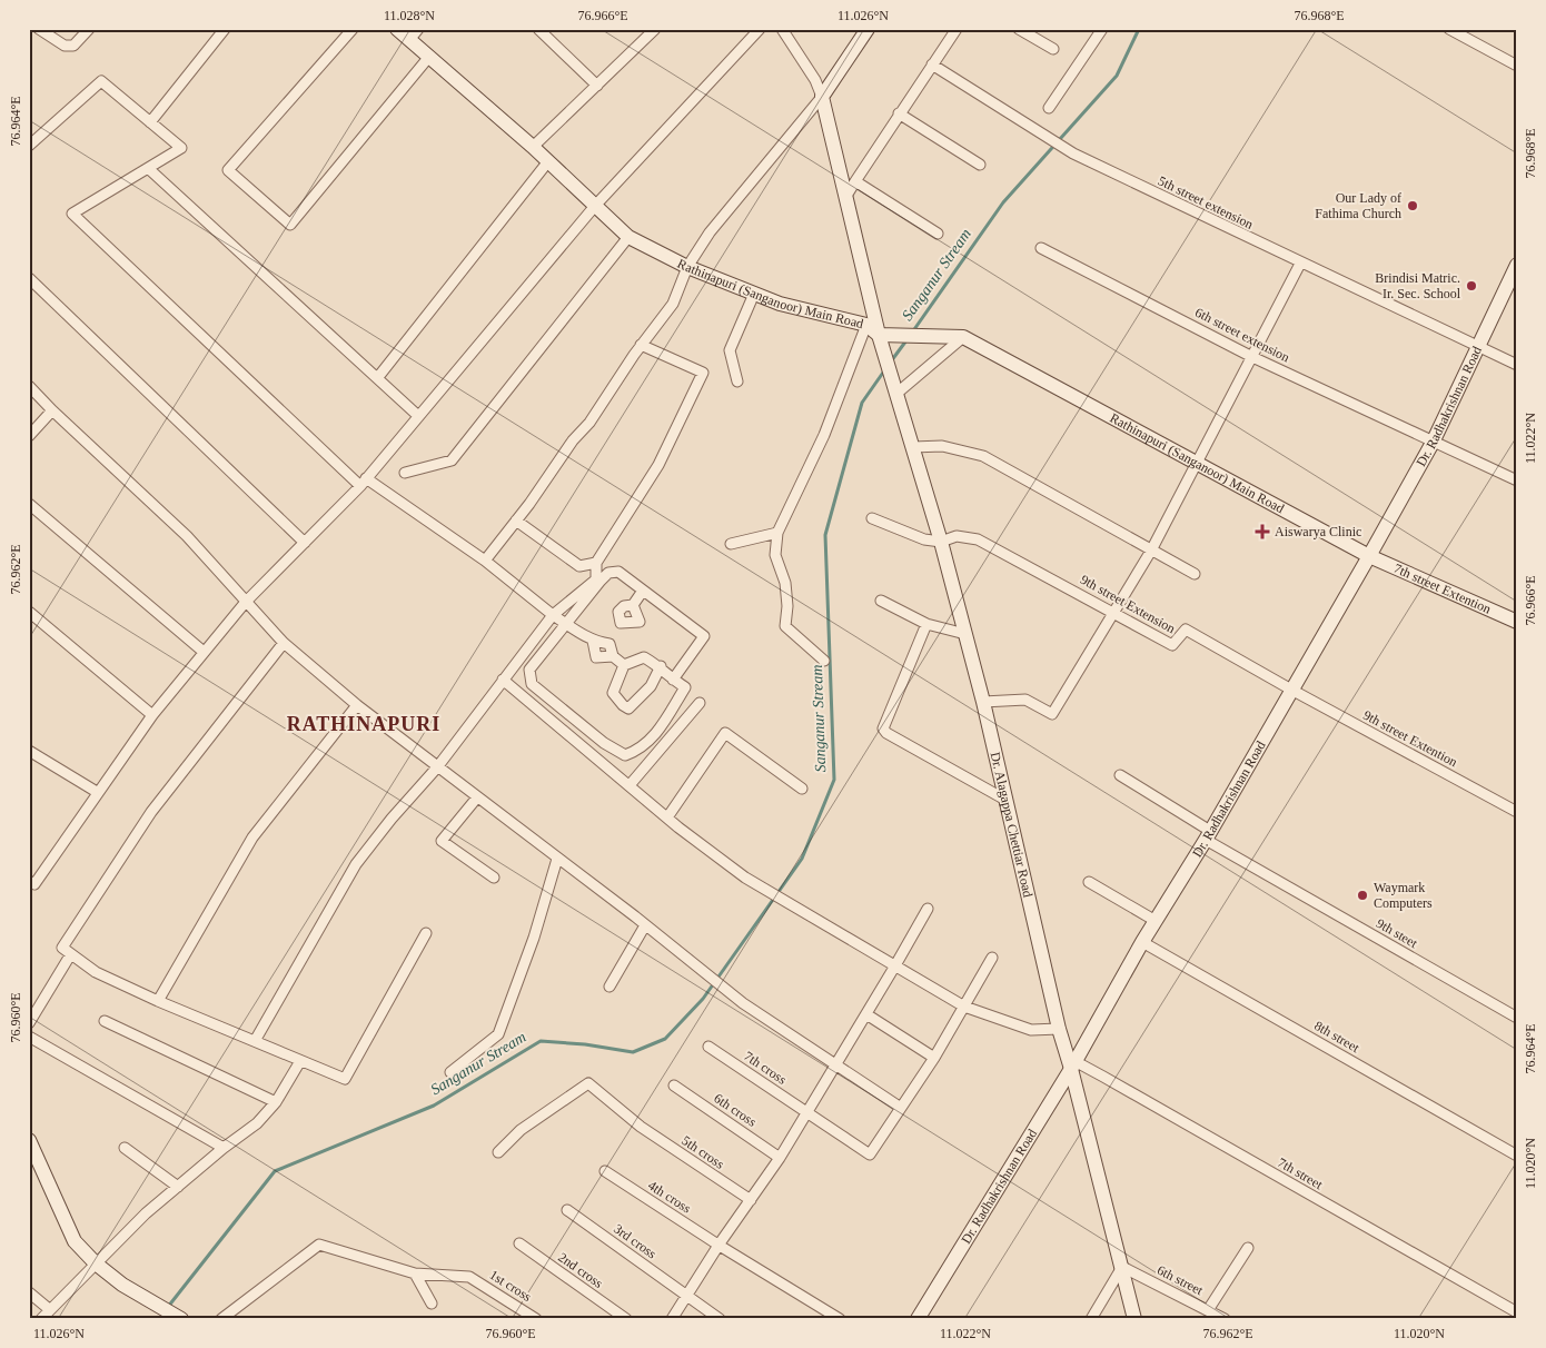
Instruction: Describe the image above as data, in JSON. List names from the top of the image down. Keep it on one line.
{"streets":{"street":["5th street extension","Rathinapuri (Sanganoor) Main Road","6th street extension","Dr. Radhakrishnan Road","7th street Extention","9th street Extension","9th street Extention","Dr. Alagappa Chettiar Road","9th steet","8th street","7th cross","6th cross","5th cross","7th street","4th cross","3rd cross","2nd cross","6th street","1st cross"]},"crossings":[["5th street extension","Dr. Radhakrishnan Road"],["Rathinapuri (Sanganoor) Main Road","Dr. Radhakrishnan Road"],["Rathinapuri (Sanganoor) Main Road","7th street Extention"],["Rathinapuri (Sanganoor) Main Road","Dr. Alagappa Chettiar Road"],["6th street extension","Dr. Radhakrishnan Road"],["Dr. Radhakrishnan Road","7th street Extention"],["Dr. Radhakrishnan Road","9th street Extension"],["Dr. Radhakrishnan Road","9th street Extention"],["Dr. Radhakrishnan Road","Dr. Alagappa Chettiar Road"],["Dr. Radhakrishnan Road","9th steet"],["Dr. Radhakrishnan Road","8th street"],["Dr. Radhakrishnan Road","7th street"],["9th street Extension","9th street Extention"],["9th street Extension","Dr. Alagappa Chettiar Road"],["Dr. Alagappa Chettiar Road","7th street"],["Dr. Alagappa Chettiar Road","6th street"]],"districts":["RATHINAPURI"],"water":["Sanganur Stream"],"places":{"other":["Our Lady of Fathima Church","Brindisi Matric. Ir. Sec. School","Waymark Computers"],"health":["Aiswarya Clinic"]},"coordinates":["11.028°N","76.966°E","11.026°N","76.968°E","76.964°E","11.022°N","76.962°E","76.960°E","11.020°N"]}
